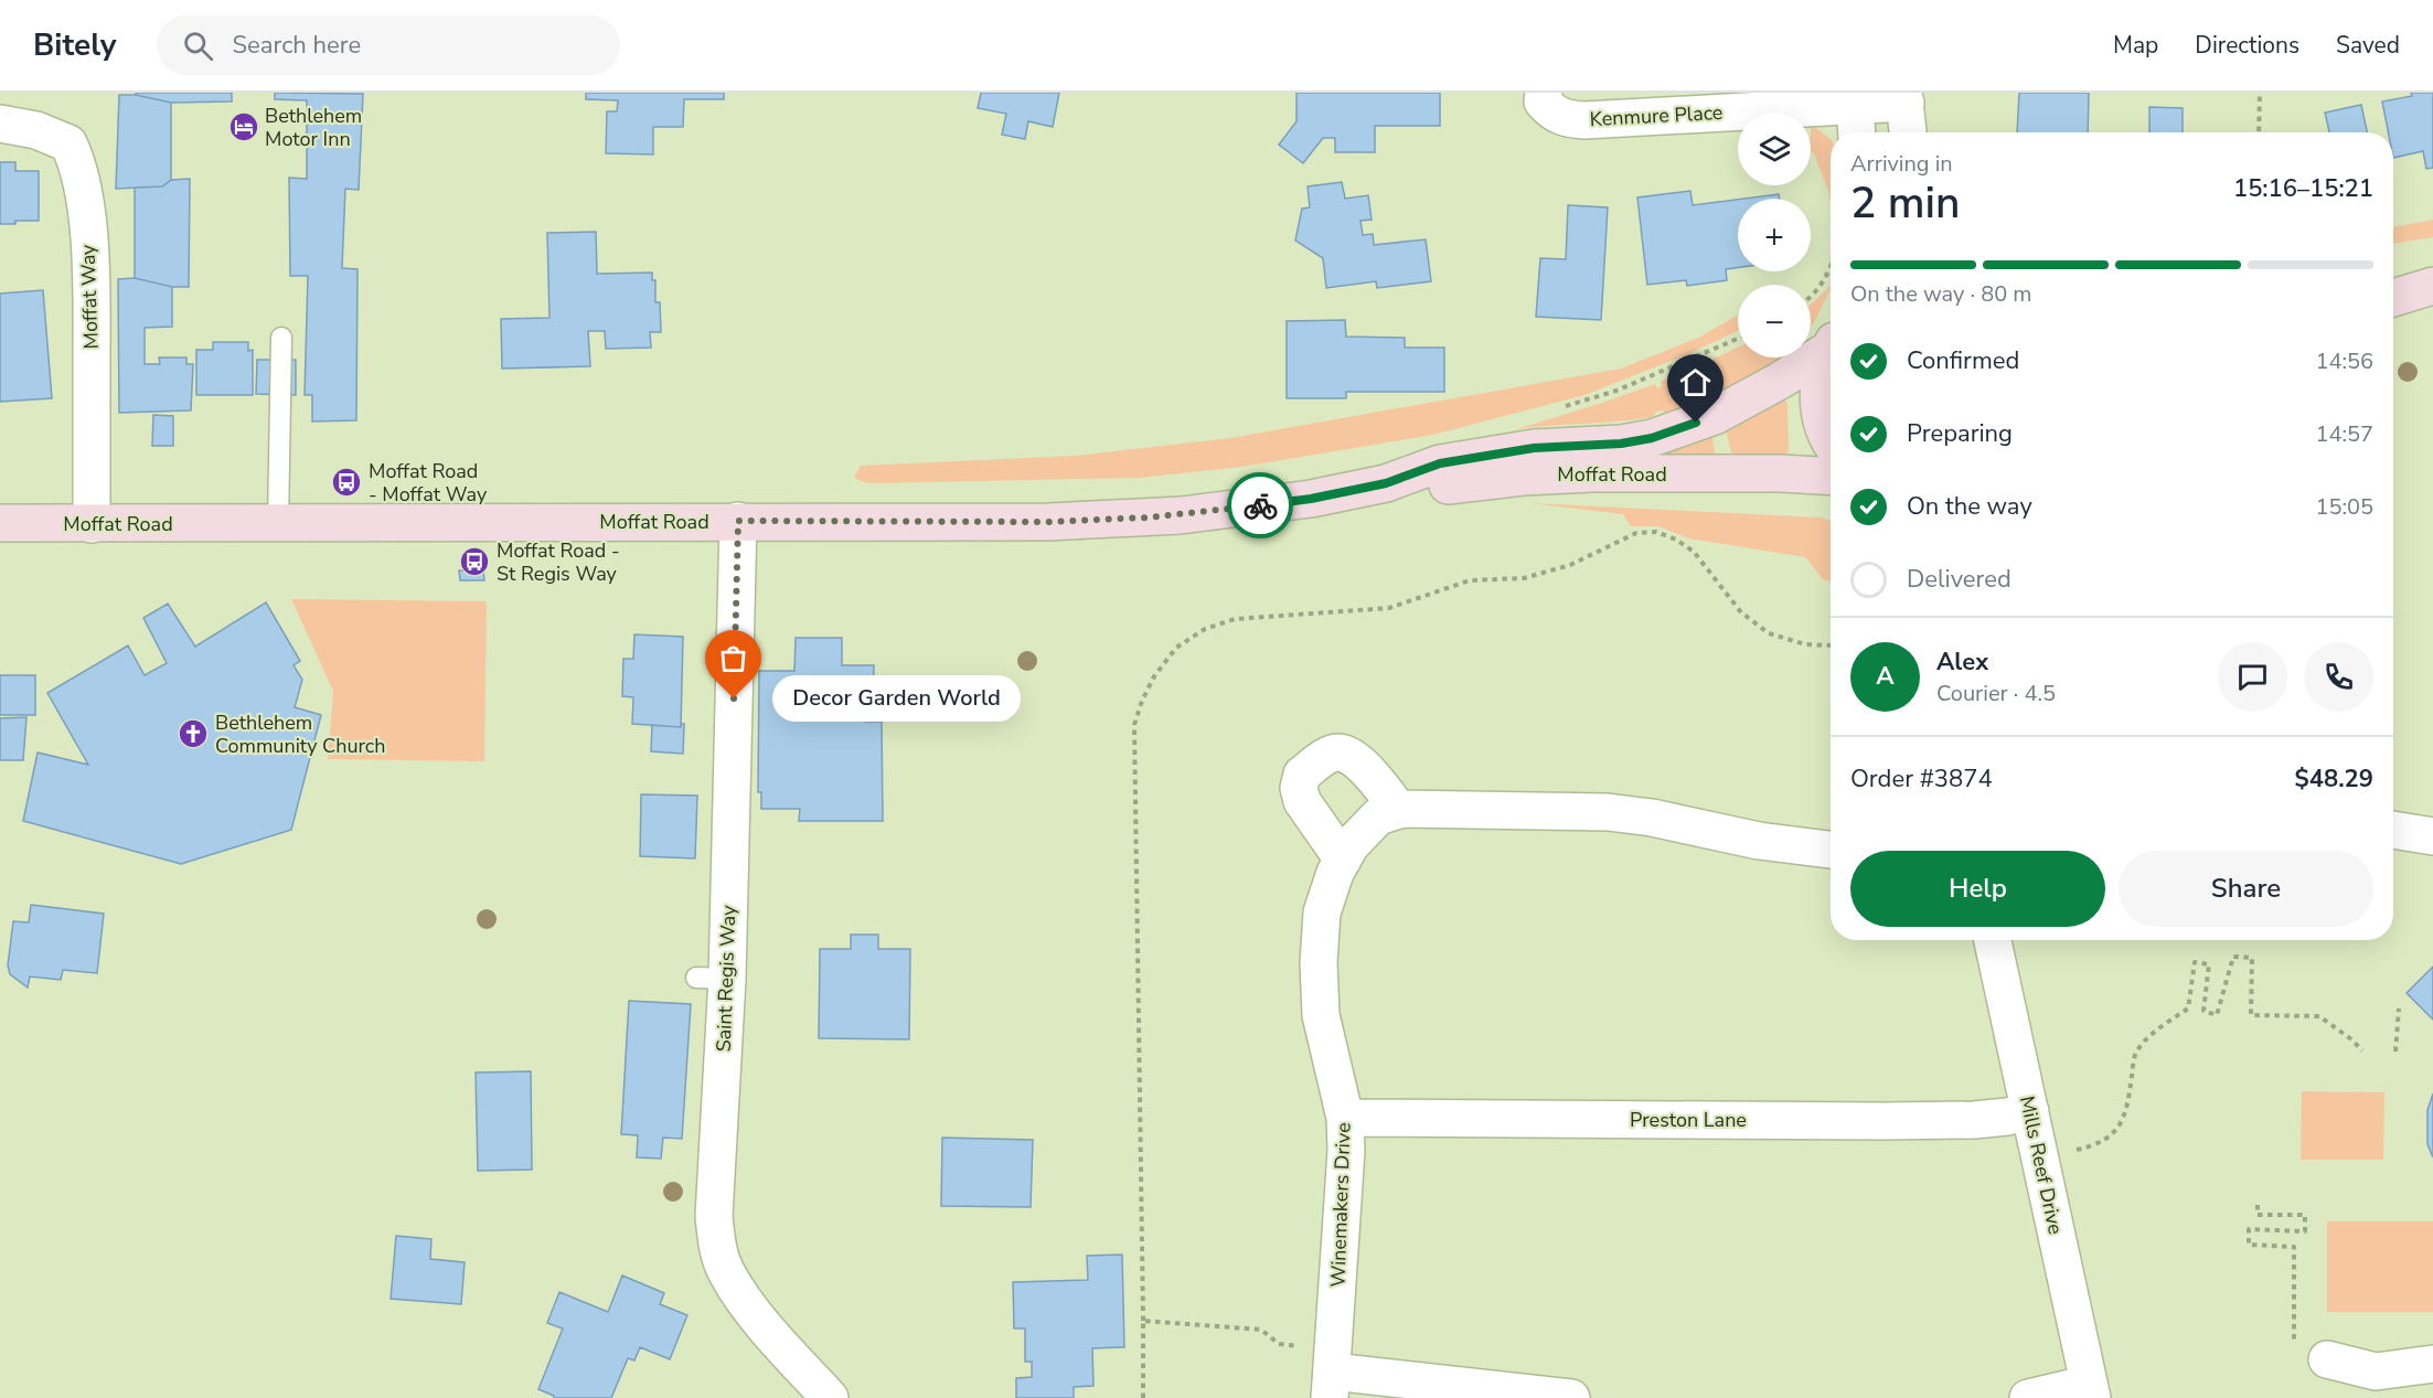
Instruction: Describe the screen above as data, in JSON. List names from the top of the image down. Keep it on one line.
{"streets":{"main road":["Moffat Road"],"street":["Kenmure Place","Moffat Way","Saint Regis Way","Preston Lane","Mills Reef Drive","Winemakers Drive"]},"crossings":[["Moffat Way","Moffat Road"],["Moffat Road","Saint Regis Way"],["Preston Lane","Mills Reef Drive"],["Preston Lane","Winemakers Drive"]],"places":{"hotel":["Bethlehem Motor Inn"],"bus stop":["Moffat Road - Moffat Way","Moffat Road - St Regis Way"],"other":["Decor Garden World"],"church":["Bethlehem Community Church"]},"page":{"header":"Bitely","search":"Search here","nav":["Map","Directions","Saved"],"map_buttons":["+","−"],"heading":["2 min","Arriving in","15:16–15:21"],"panel":["Alex","Courier · 4.5","Order #3874","$48.29"],"bar":"On the way · 80 m","list":[["Confirmed","14:56"],["Preparing","14:57"],["On the way","15:05"],"Delivered"],"round":"A","bubble":"Decor Garden World","buttons":["Help","Share"]}}
